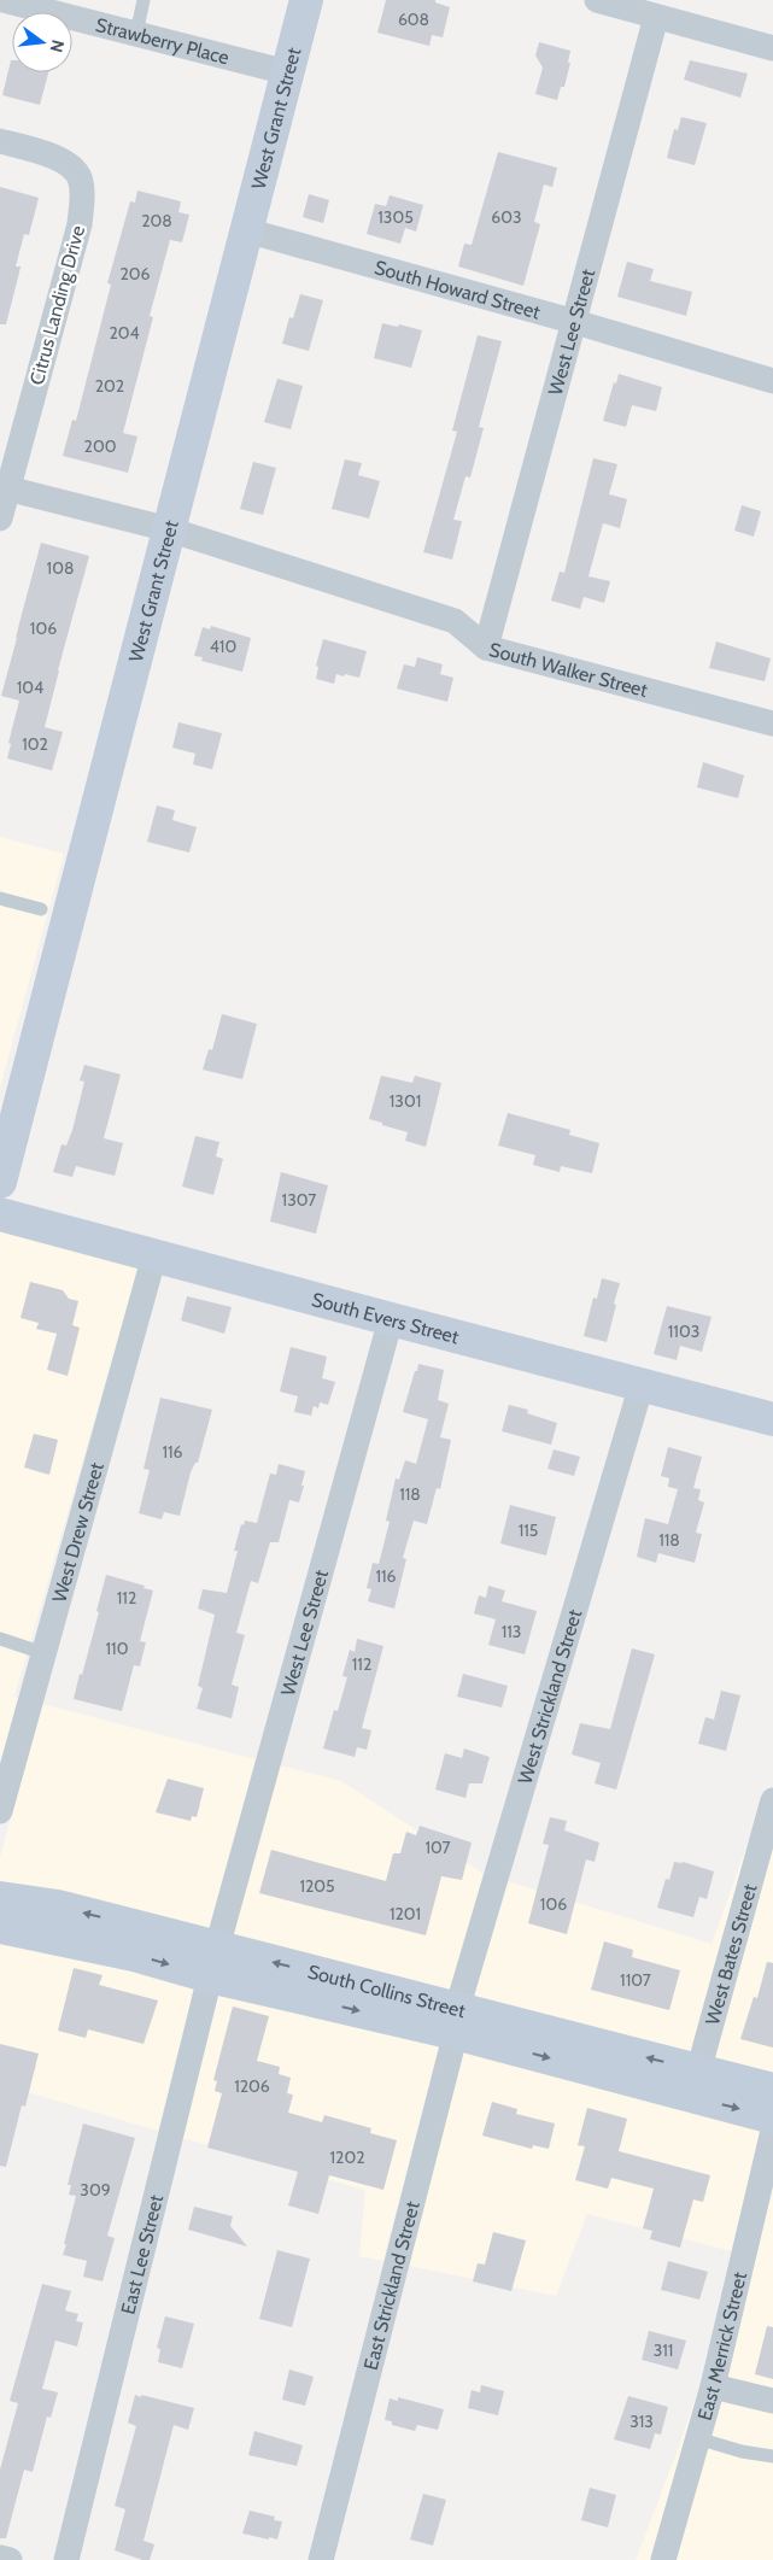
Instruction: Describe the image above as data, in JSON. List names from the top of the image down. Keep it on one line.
{"streets":{"street":["Strawberry Place","West Grant Street","South Howard Street","Citrus Landing Drive","West Lee Street","South Walker Street","South Evers Street","West Drew Street","West Strickland Street","West Bates Street","South Collins Street","East Lee Street","East Strickland Street","East Merrick Street"]},"crossings":[["Strawberry Place","West Grant Street"],["West Grant Street","South Howard Street"],["West Grant Street","South Walker Street"],["South Howard Street","West Lee Street"],["Citrus Landing Drive","South Walker Street"],["West Lee Street","South Walker Street"],["West Lee Street","South Evers Street"],["West Lee Street","South Collins Street"],["West Lee Street","East Lee Street"],["South Evers Street","West Drew Street"],["South Evers Street","West Strickland Street"],["West Strickland Street","South Collins Street"],["West Strickland Street","East Strickland Street"],["West Bates Street","South Collins Street"],["South Collins Street","East Lee Street"],["South Collins Street","East Strickland Street"]],"house_numbers":["608","1305","603","208","206","204","202","200","108","106","410","104","102","1301","1307","1103","116","118","115","118","116","112","113","110","112","107","1205","106","1201","1107","1206","1202","309","311","313"],"north":"right"}
